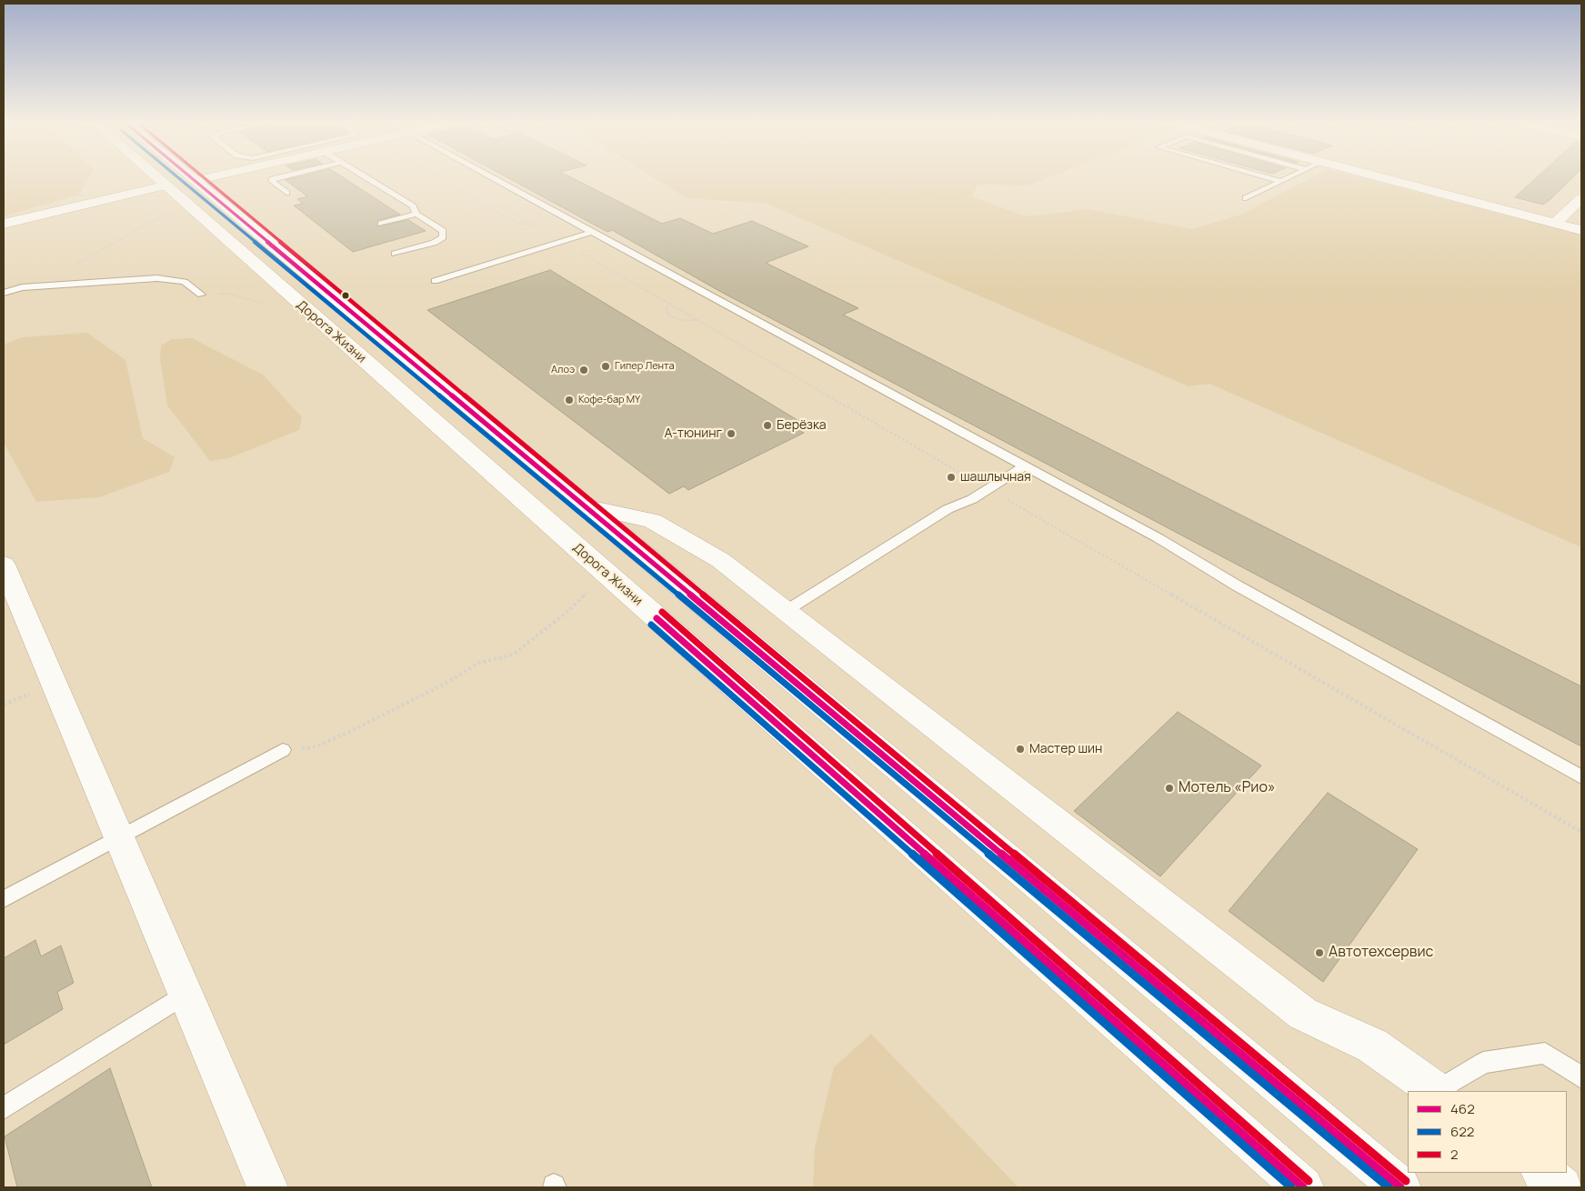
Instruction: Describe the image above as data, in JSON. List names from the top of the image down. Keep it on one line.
{"streets":{"main road":["Дорога Жизни"]},"places":["Гипер Лента","Алоэ","Кофе-бар MY","Берёзка","А-тюнинг","шашлычная","Мастер шин","Мотель «Рио»","Автотехсервис"],"lines":["transit line 462","transit line 622","transit line 2"],"legend":["462","622","2"]}
